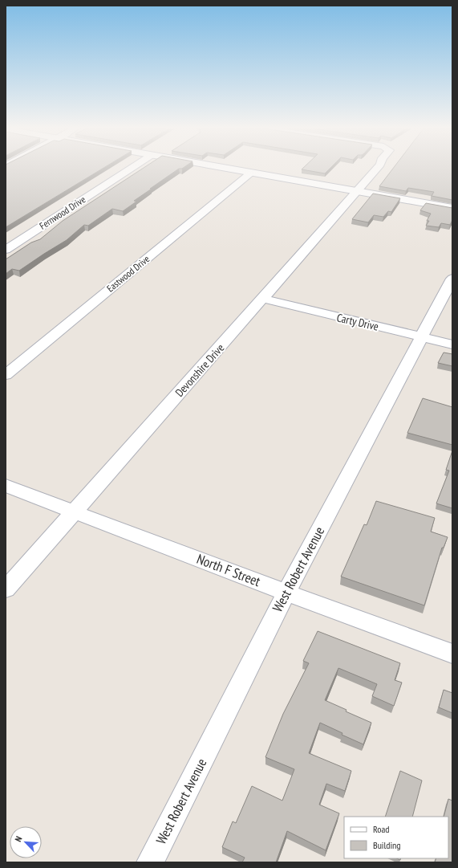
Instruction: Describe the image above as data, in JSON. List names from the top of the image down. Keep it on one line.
{"streets":{"street":["Fernwood Drive","Eastwood Drive","Carty Drive","Devonshire Drive","West Robert Avenue","North F Street"]},"crossings":[["Carty Drive","Devonshire Drive"],["Carty Drive","West Robert Avenue"],["Devonshire Drive","North F Street"],["West Robert Avenue","North F Street"]],"legend":["Road","Building"],"north":"top left"}
